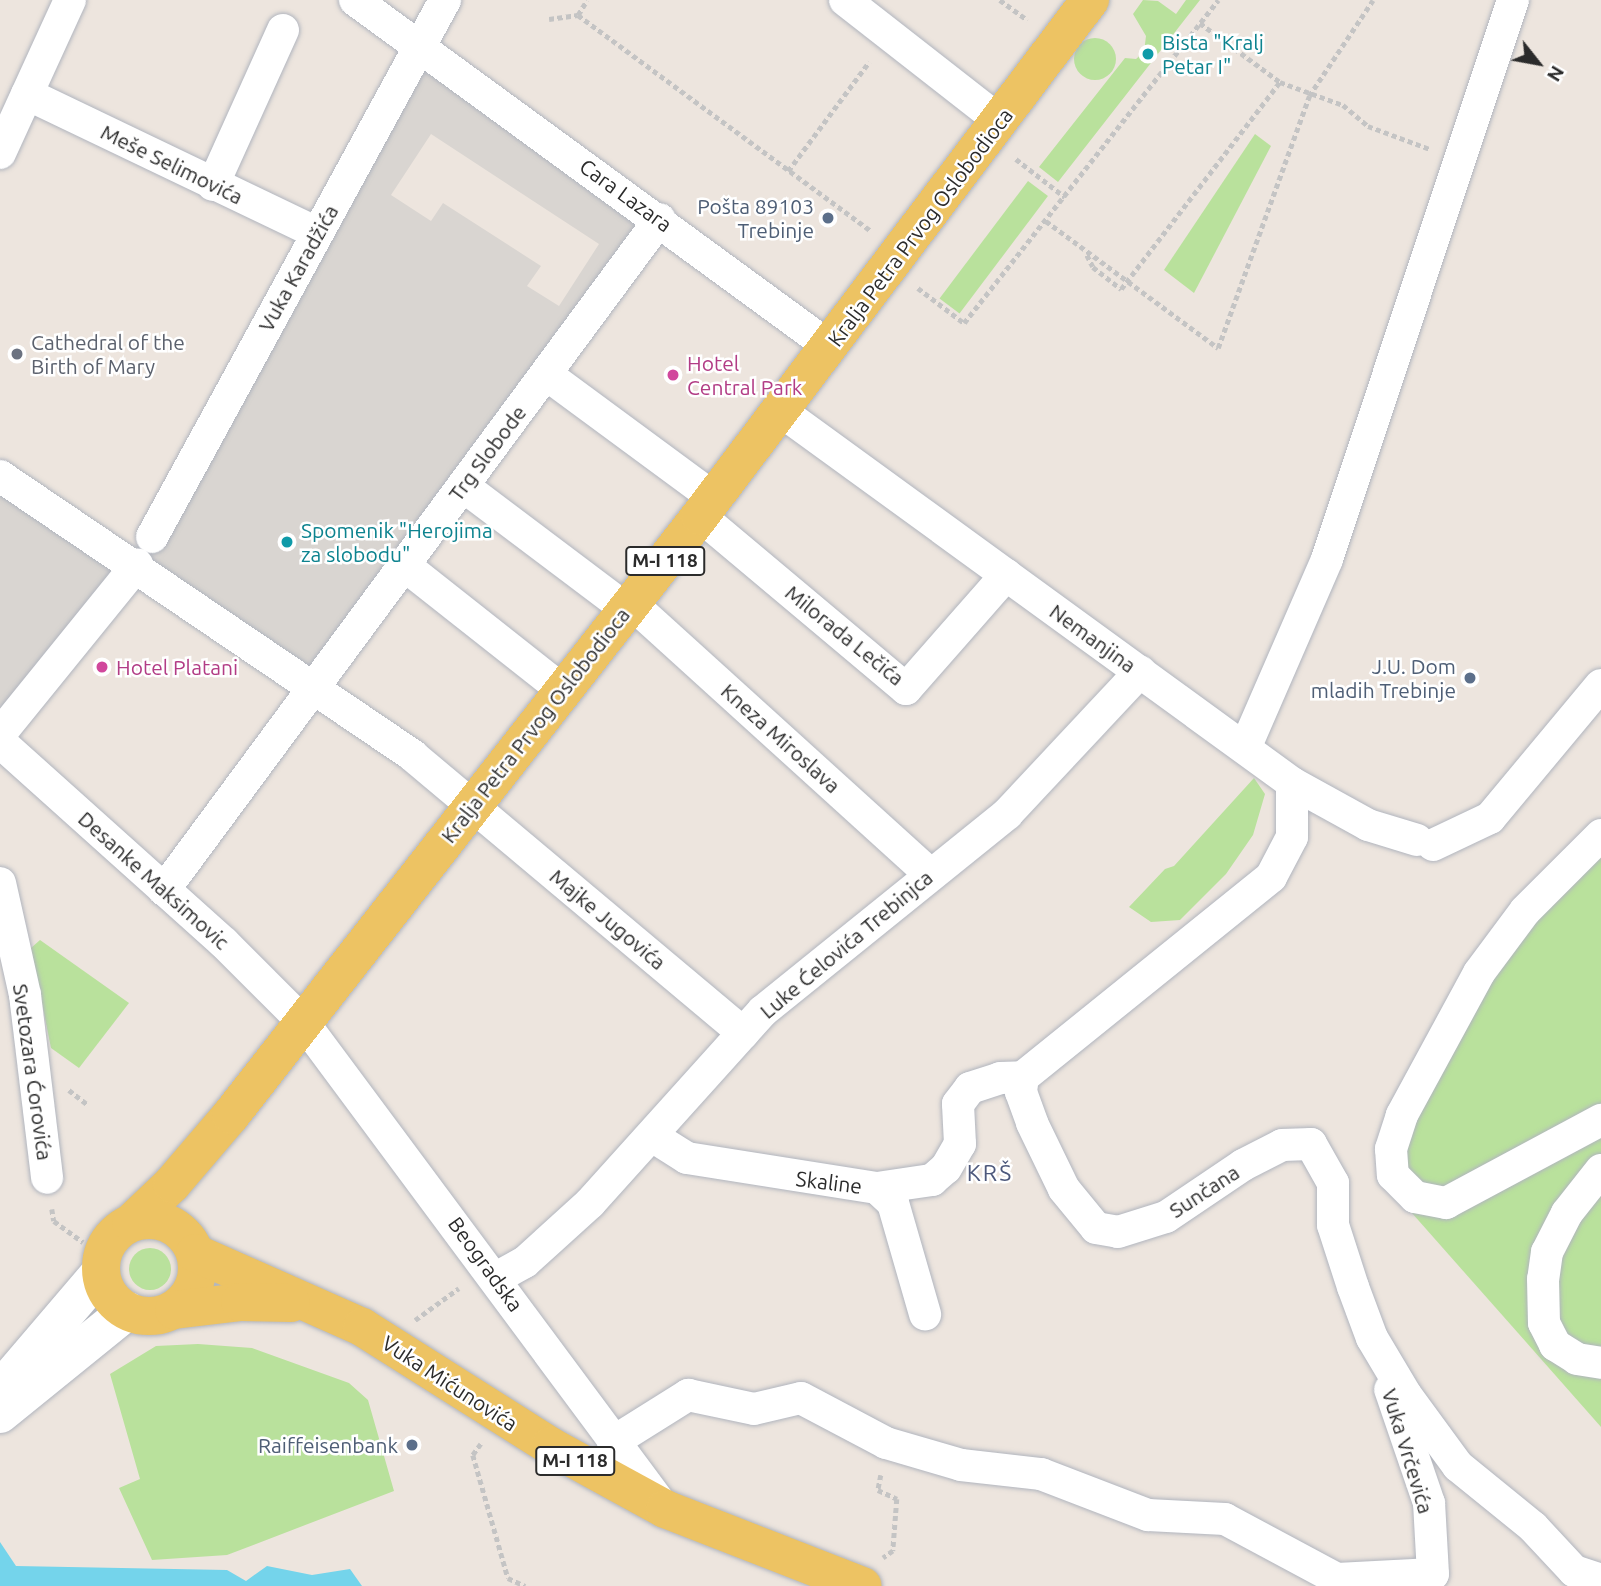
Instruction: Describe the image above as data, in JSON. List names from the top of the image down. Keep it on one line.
{"streets":{"main road":["Kralja Petra Prvog Oslobodioca","M-I 118","Vuka Mićunovića"],"street":["Meše Selimovića","Cara Lazara","Vuka Karadžića","Trg Slobode","Milorada Lečića","Nemanjina","Kneza Miroslava","Desanke Maksimovic","Majke Jugovića","Luke Ćelovića Trebinjca","Svetozara Ćorovića","Skaline","Sunčana","Beogradska","Vuka Vrčevića"]},"crossings":[["Meše Selimovića","Vuka Karadžića"],["Cara Lazara","Kralja Petra Prvog Oslobodioca"],["Cara Lazara","Vuka Karadžića"],["Cara Lazara","Trg Slobode"],["Kralja Petra Prvog Oslobodioca","M-I 118"],["Kralja Petra Prvog Oslobodioca","Milorada Lečića"],["Kralja Petra Prvog Oslobodioca","Nemanjina"],["Kralja Petra Prvog Oslobodioca","Kneza Miroslava"],["Kralja Petra Prvog Oslobodioca","Desanke Maksimovic"],["Kralja Petra Prvog Oslobodioca","Majke Jugovića"],["Kralja Petra Prvog Oslobodioca","Beogradska"],["Trg Slobode","Kneza Miroslava"],["Trg Slobode","Desanke Maksimovic"],["Trg Slobode","Majke Jugovića"],["M-I 118","Vuka Mićunovića"],["Milorada Lečića","Nemanjina"],["Nemanjina","Luke Ćelovića Trebinjca"],["Kneza Miroslava","Luke Ćelovića Trebinjca"],["Desanke Maksimovic","Beogradska"],["Majke Jugovića","Luke Ćelovića Trebinjca"],["Luke Ćelovića Trebinjca","Skaline"],["Luke Ćelovića Trebinjca","Beogradska"],["Sunčana","Vuka Vrčevića"],["Beogradska","Vuka Mićunovića"],["Beogradska","Vuka Vrčevića"]],"districts":["KRŠ"],"places":["Bista \"Kralj Petar I\"","Pošta 89103 Trebinje","Cathedral of the Birth of Mary","Hotel Central Park","Spomenik \"Herojima za slobodu\"","Hotel Platani","J.U. Dom mladih Trebinje","Raiffeisenbank"],"north":"bottom right"}
